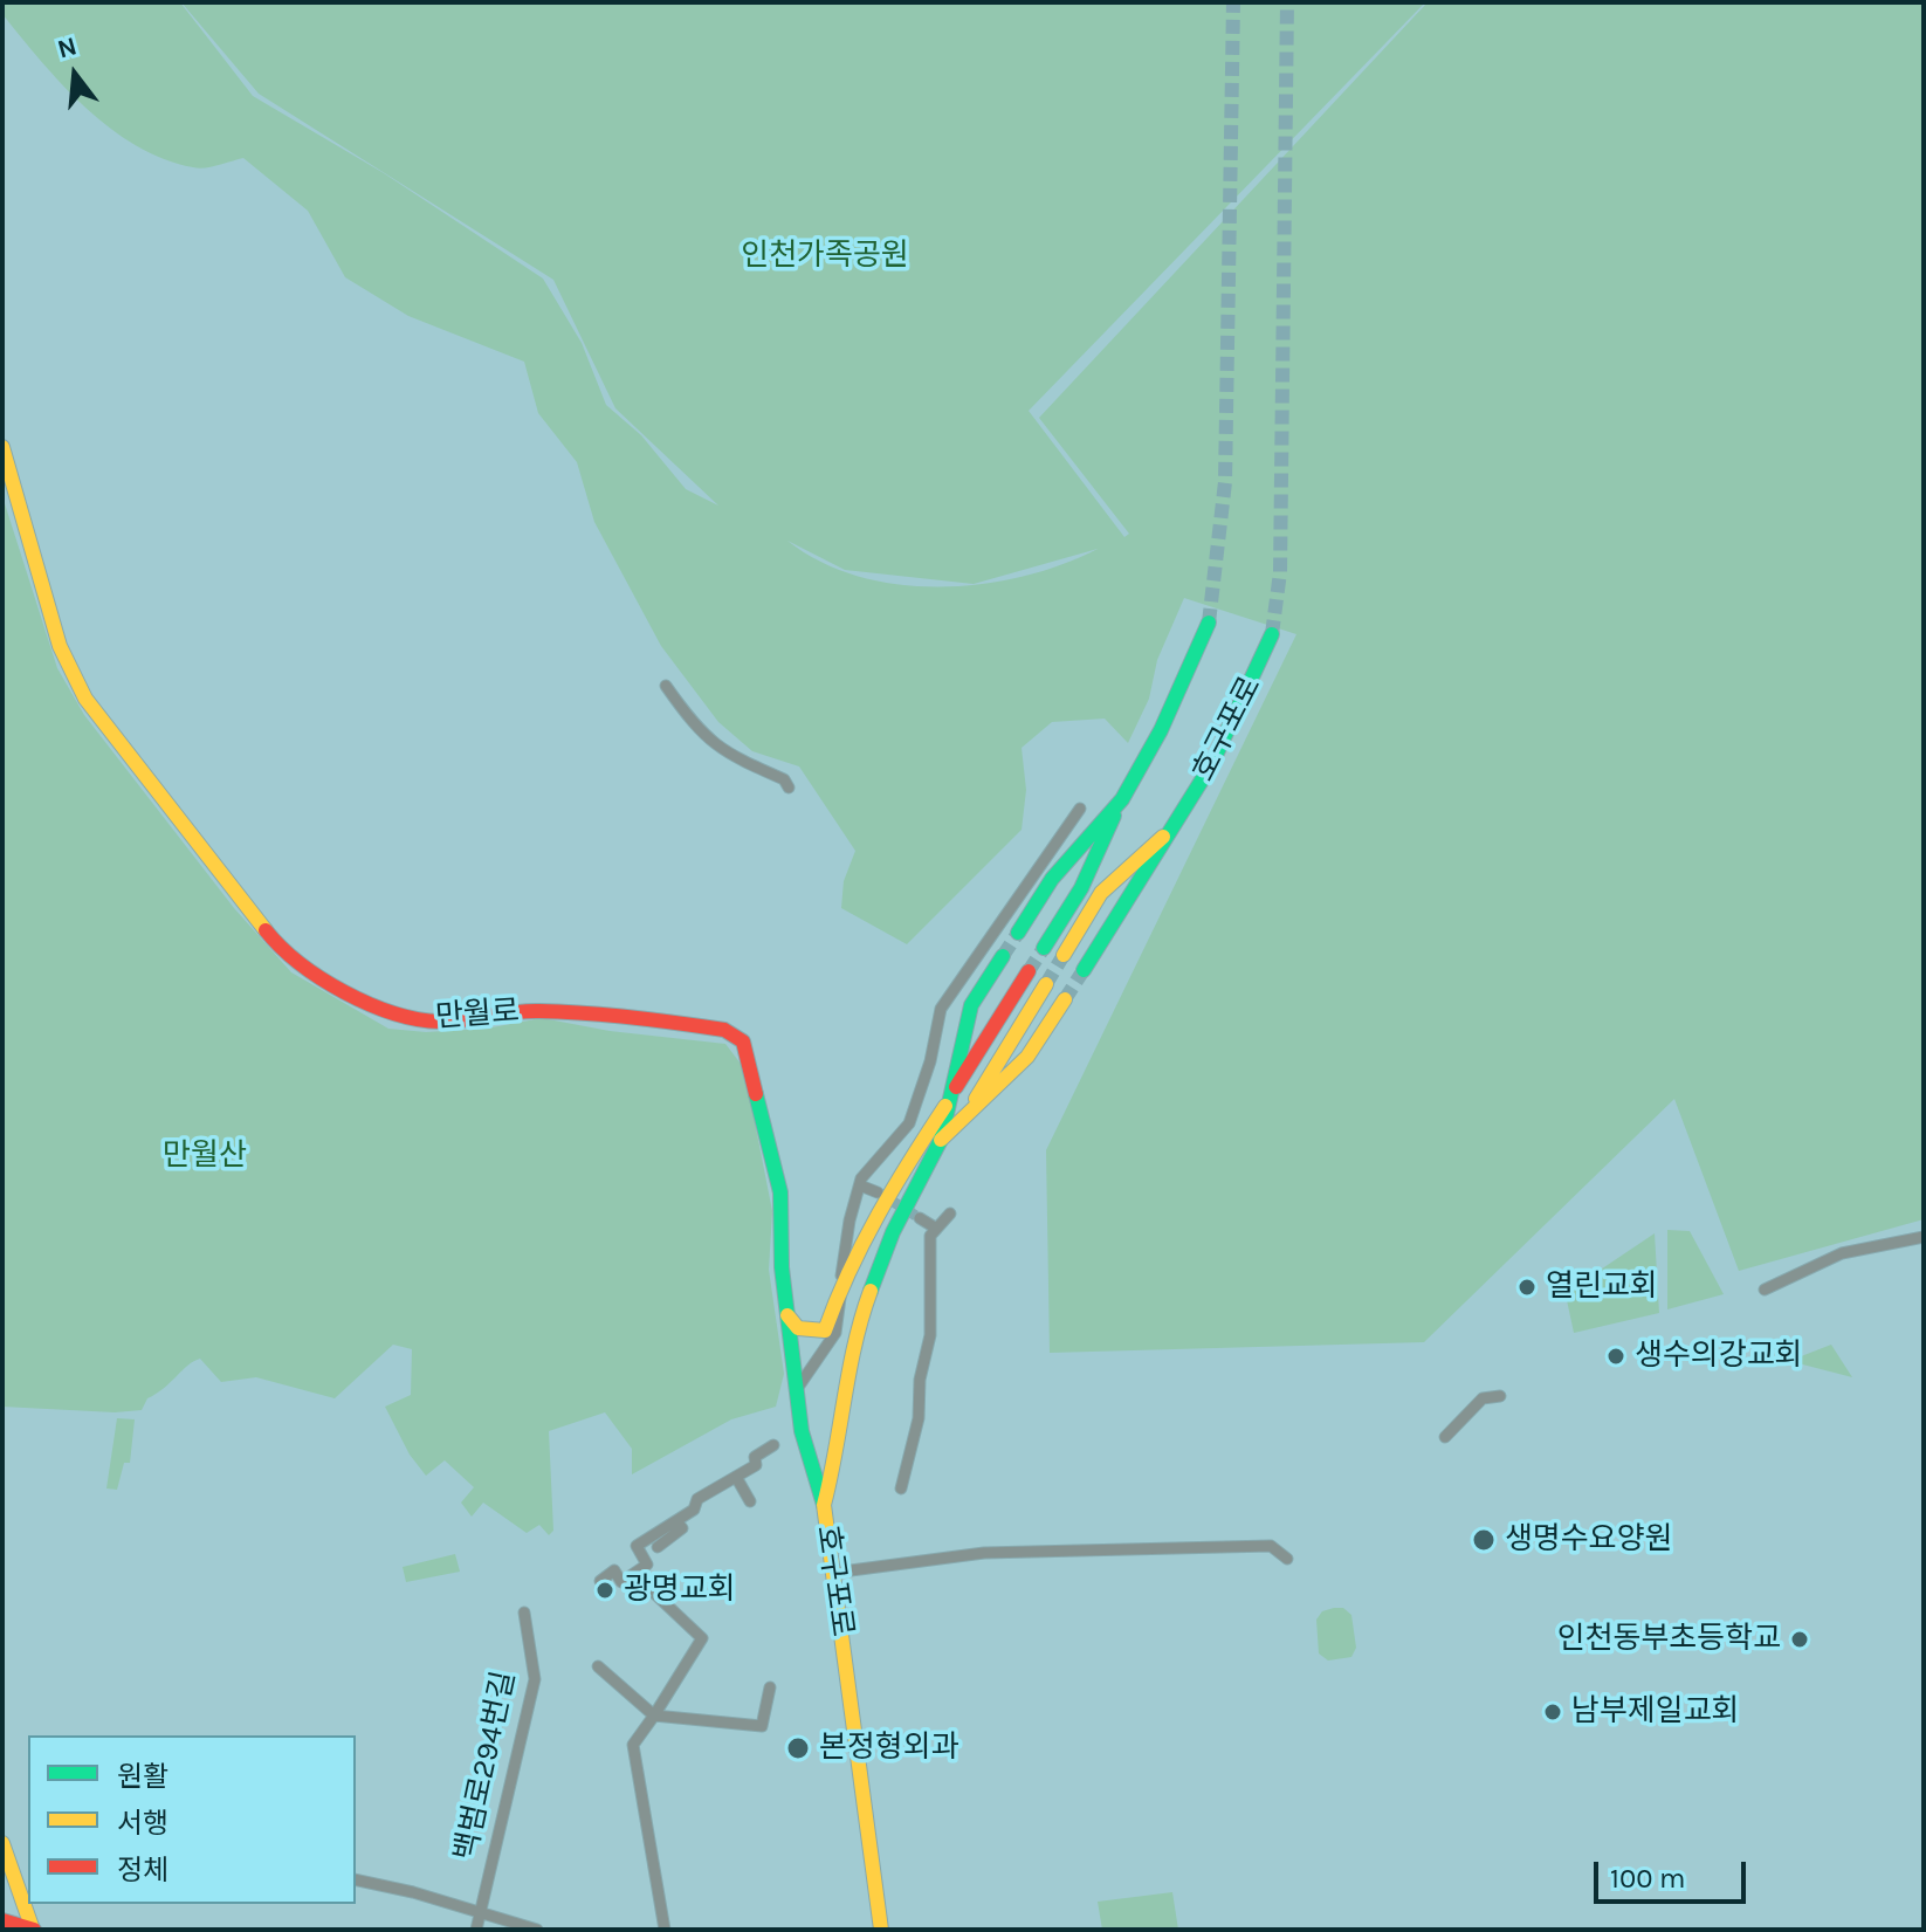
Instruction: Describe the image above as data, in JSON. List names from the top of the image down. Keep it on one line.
{"streets":{"main road":["호구포로","만월로"],"street":["백범로294번길"]},"crossings":[["호구포로","만월로"]],"parks":["인천가족공원","만월산"],"places":["열린교회","생수의강교회","생명수요양원","광명교회","인천동부초등학교","남부제일교회","본정형외과"],"legend":["원활","서행","정체"],"scale_bar":"100 m","north":"top"}
